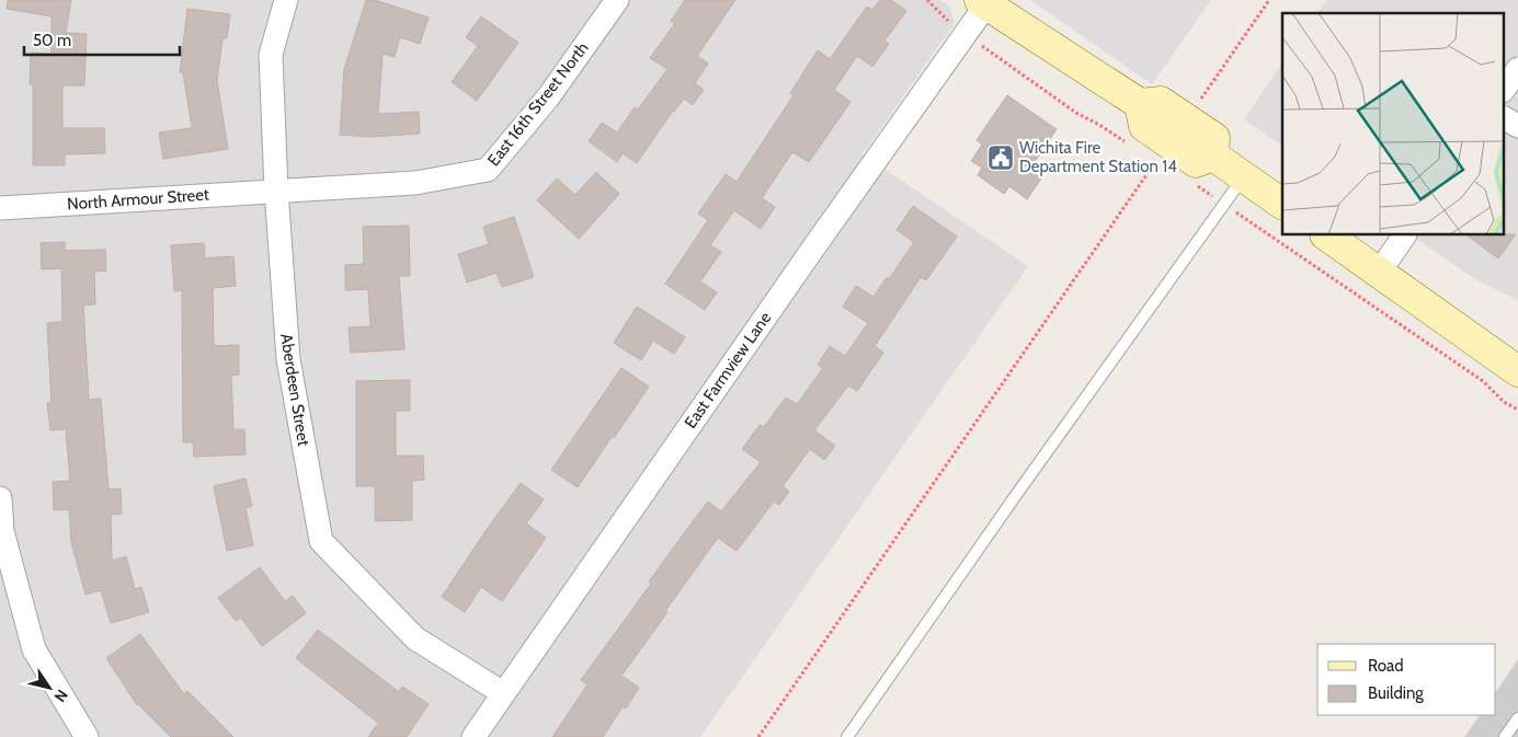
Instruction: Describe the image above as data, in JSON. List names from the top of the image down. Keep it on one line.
{"streets":{"street":["East 16th Street North","North Armour Street","East Farmview Lane","Aberdeen Street"]},"crossings":[["East 16th Street North","North Armour Street"],["East 16th Street North","Aberdeen Street"],["North Armour Street","Aberdeen Street"],["East Farmview Lane","Aberdeen Street"]],"places":{"public building":["Wichita Fire Department Station 14"]},"legend":["Road","Building"],"scale_bar":"50 m","north":"bottom right"}
